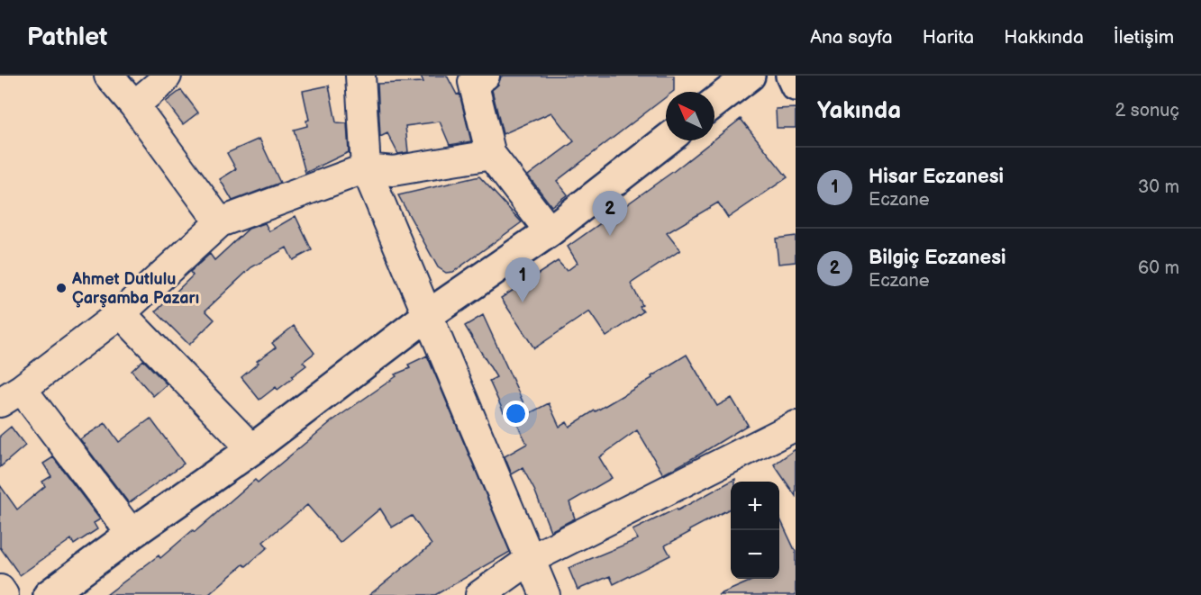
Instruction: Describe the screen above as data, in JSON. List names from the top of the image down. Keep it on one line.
{"places":["Ahmet Dutlulu Çarşamba Pazarı"],"north":"top left","page":{"header":"Pathlet","nav":["Ana sayfa","Harita","Hakkında","İletişim"],"heading":["Yakında","2 sonuç"],"list":[{"mark":"1","name":"Hisar Eczanesi","note":"Eczane","value":"30 m"},{"mark":"2","name":"Bilgiç Eczanesi","note":"Eczane","value":"60 m"}],"pins":["2","1"],"map_buttons":["+","−"]}}
